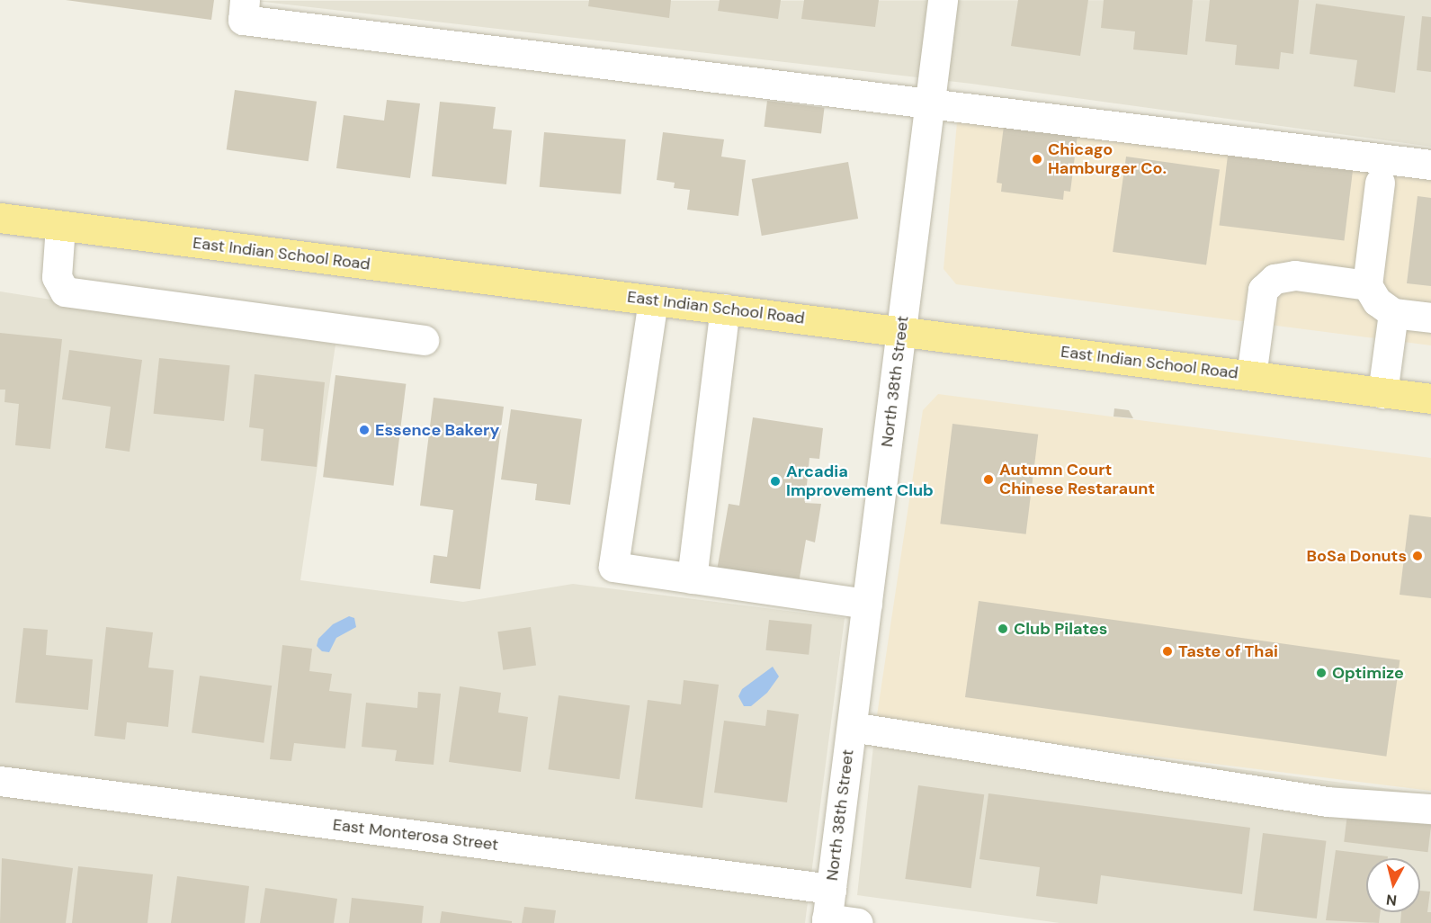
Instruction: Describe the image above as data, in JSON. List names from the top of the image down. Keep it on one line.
{"streets":{"main road":["East Indian School Road"],"street":["North 38th Street","East Monterosa Street"]},"crossings":[["East Indian School Road","North 38th Street"],["North 38th Street","East Monterosa Street"]],"places":["Chicago Hamburger Co.","Essence Bakery","Autumn Court Chinese Restaraunt","Arcadia Improvement Club","BoSa Donuts","Club Pilates","Taste of Thai","Optimize"],"north":"bottom"}
